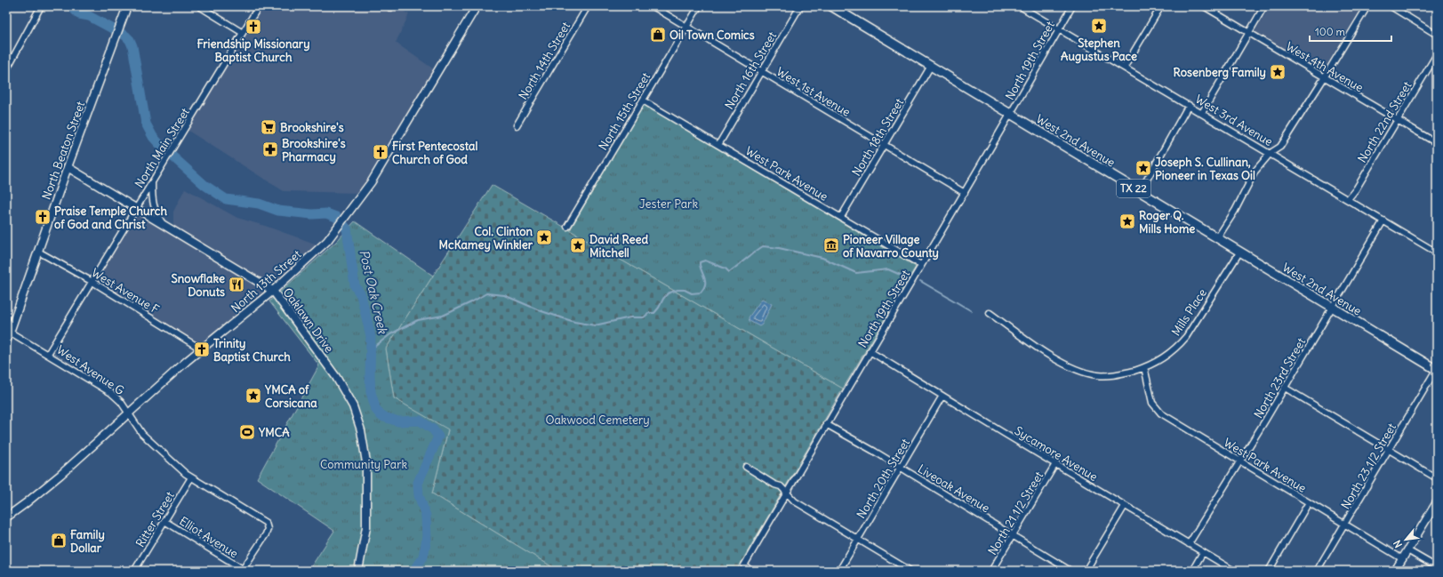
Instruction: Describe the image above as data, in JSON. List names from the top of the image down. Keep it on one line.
{"streets":{"main road":["West 2nd Avenue","TX 22"],"street":["North 14th Street","North 19th Street","West 4th Avenue","North 16th Street","West 1st Avenue","North 15th Street","West 3rd Avenue","North 22nd Street","North 18th Street","North Main Street","North Beaton Street","West Park Avenue","North 13th Street","West Avenue F","Mills Place","Oaklawn Drive","West Avenue G","North 23rd Street","Sycamore Avenue","North 23 1/2 Street","North 20th Street","Liveoak Avenue","North 21 1/2 Street","Ritter Street","Elliot Avenue"]},"crossings":[["North 19th Street","West 1st Avenue"],["North 19th Street","West 3rd Avenue"],["North 19th Street","West 2nd Avenue"],["North 19th Street","West Park Avenue"],["North 19th Street","Sycamore Avenue"],["North 19th Street","Liveoak Avenue"],["West 4th Avenue","North 22nd Street"],["North 16th Street","West 1st Avenue"],["North 16th Street","West Park Avenue"],["West 1st Avenue","North 15th Street"],["West 1st Avenue","North 18th Street"],["North 15th Street","West Park Avenue"],["West 3rd Avenue","North 22nd Street"],["West 3rd Avenue","North 23rd Street"],["North 18th Street","West 2nd Avenue"],["North 18th Street","West Park Avenue"],["West 2nd Avenue","Mills Place"],["West 2nd Avenue","North 23rd Street"],["West 2nd Avenue","North 23 1/2 Street"],["North Main Street","West Avenue F"],["North Main Street","Oaklawn Drive"],["North Main Street","West Avenue G"],["North Beaton Street","West Avenue F"],["North Beaton Street","Oaklawn Drive"],["North Beaton Street","West Avenue G"],["West Park Avenue","Mills Place"],["West Park Avenue","North 23rd Street"],["West Park Avenue","North 23 1/2 Street"],["North 13th Street","West Avenue F"],["North 13th Street","Oaklawn Drive"],["North 13th Street","West Avenue G"],["West Avenue G","Ritter Street"],["West Avenue G","Elliot Avenue"],["North 23rd Street","Sycamore Avenue"],["Sycamore Avenue","North 20th Street"],["Sycamore Avenue","North 21 1/2 Street"],["North 20th Street","Liveoak Avenue"],["Liveoak Avenue","North 21 1/2 Street"],["Ritter Street","Elliot Avenue"]],"water":["Post Oak Creek"],"parks":["Jester Park","Oakwood Cemetery","Community Park"],"places":{"place":["Stephen Augustus Pace","Rosenberg Family","Joseph S. Cullinan, Pioneer in Texas Oil","Roger Q. Mills Home","Col. Clinton McKamey Winkler","David Reed Mitchell","YMCA of Corsicana"],"church":["Friendship Missionary Baptist Church","First Pentecostal Church of God","Praise Temple Church of God and Christ","Trinity Baptist Church"],"shop":["Oil Town Comics","Family Dollar"],"supermarket":["Brookshire's"],"pharmacy":["Brookshire's Pharmacy"],"museum":["Pioneer Village of Navarro County"],"restaurant":["Snowflake Donuts"],"sports":["YMCA"]},"scale_bar":"100 m","north":"bottom left"}
